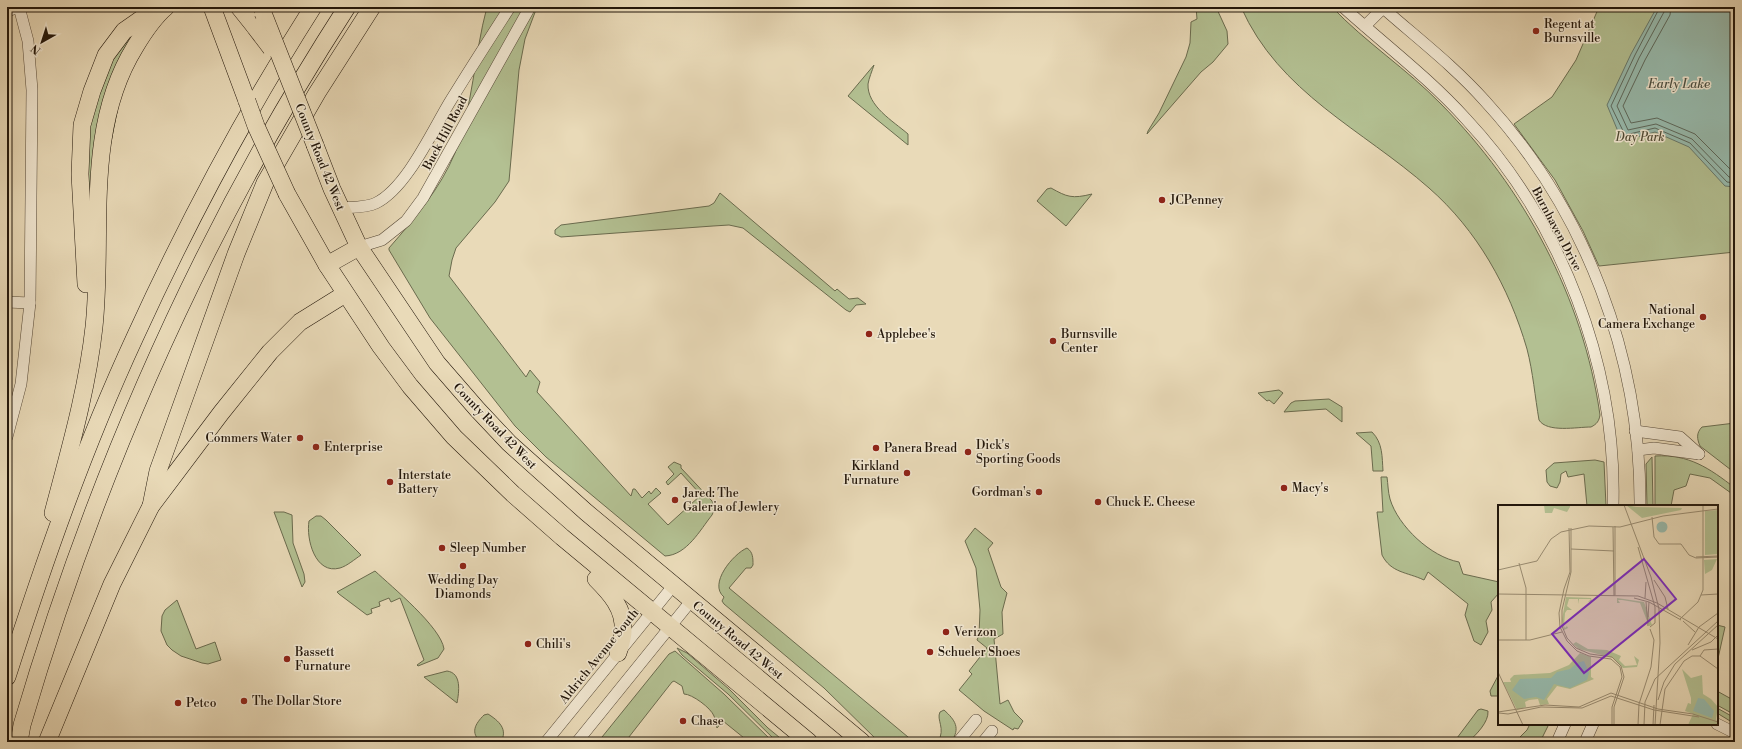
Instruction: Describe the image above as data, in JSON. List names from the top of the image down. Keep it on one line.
{"streets":{"highway":["County Road 42 West"],"street":["Buck Hill Road","Burnhaven Drive","Aldrich Avenue South"]},"crossings":[["Buck Hill Road","County Road 42 West"],["County Road 42 West","Aldrich Avenue South"]],"water":["Early Lake"],"parks":["Day Park"],"places":["Regent at Burnsville","JCPenney","National Camera Exchange","Applebee's","Burnsville Center","Commers Water","Enterprise","Panera Bread","Dick's Sporting Goods","Kirkland Furnature","Interstate Battery","Macy's","Gordman's","Jared: The Galeria of Jewlery","Chuck E. Cheese","Sleep Number","Wedding Day Diamonds","Verizon","Chili's","Schueler Shoes","Bassett Furnature","The Dollar Store","Petco","Chase"],"north":"bottom left"}
